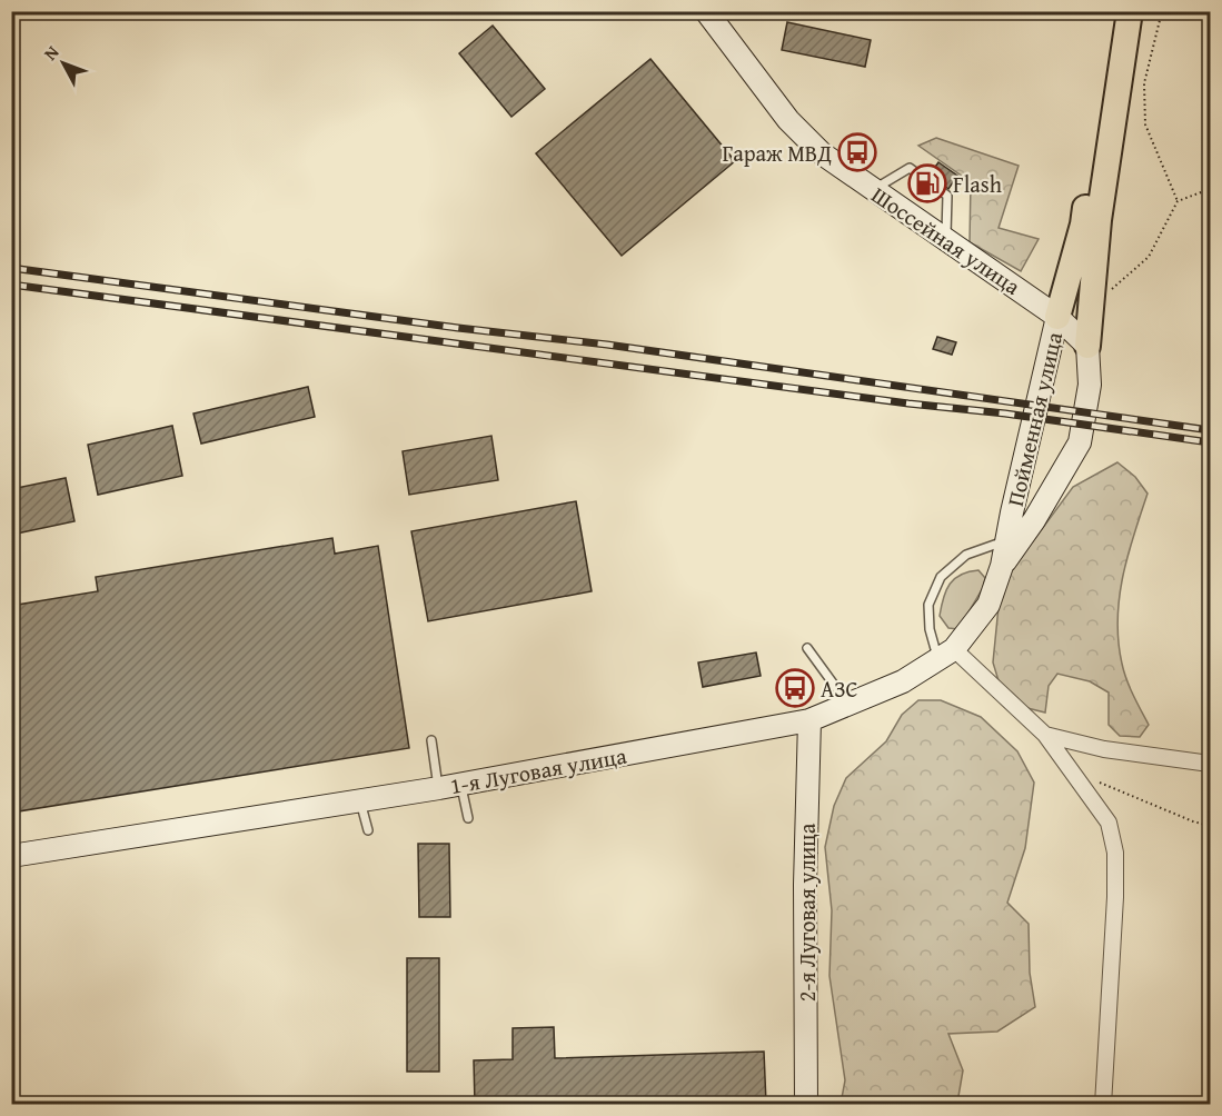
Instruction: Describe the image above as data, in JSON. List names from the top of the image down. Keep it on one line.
{"streets":{"main road":["Шоссейная улица","Пойменная улица","1-я Луговая улица","2-я Луговая улица"]},"crossings":[["Шоссейная улица","Пойменная улица"],["Пойменная улица","1-я Луговая улица"],["1-я Луговая улица","2-я Луговая улица"]],"places":{"bus stop":["Гараж МВД","АЗС"],"fuel station":["Flash"]},"north":"top left"}
